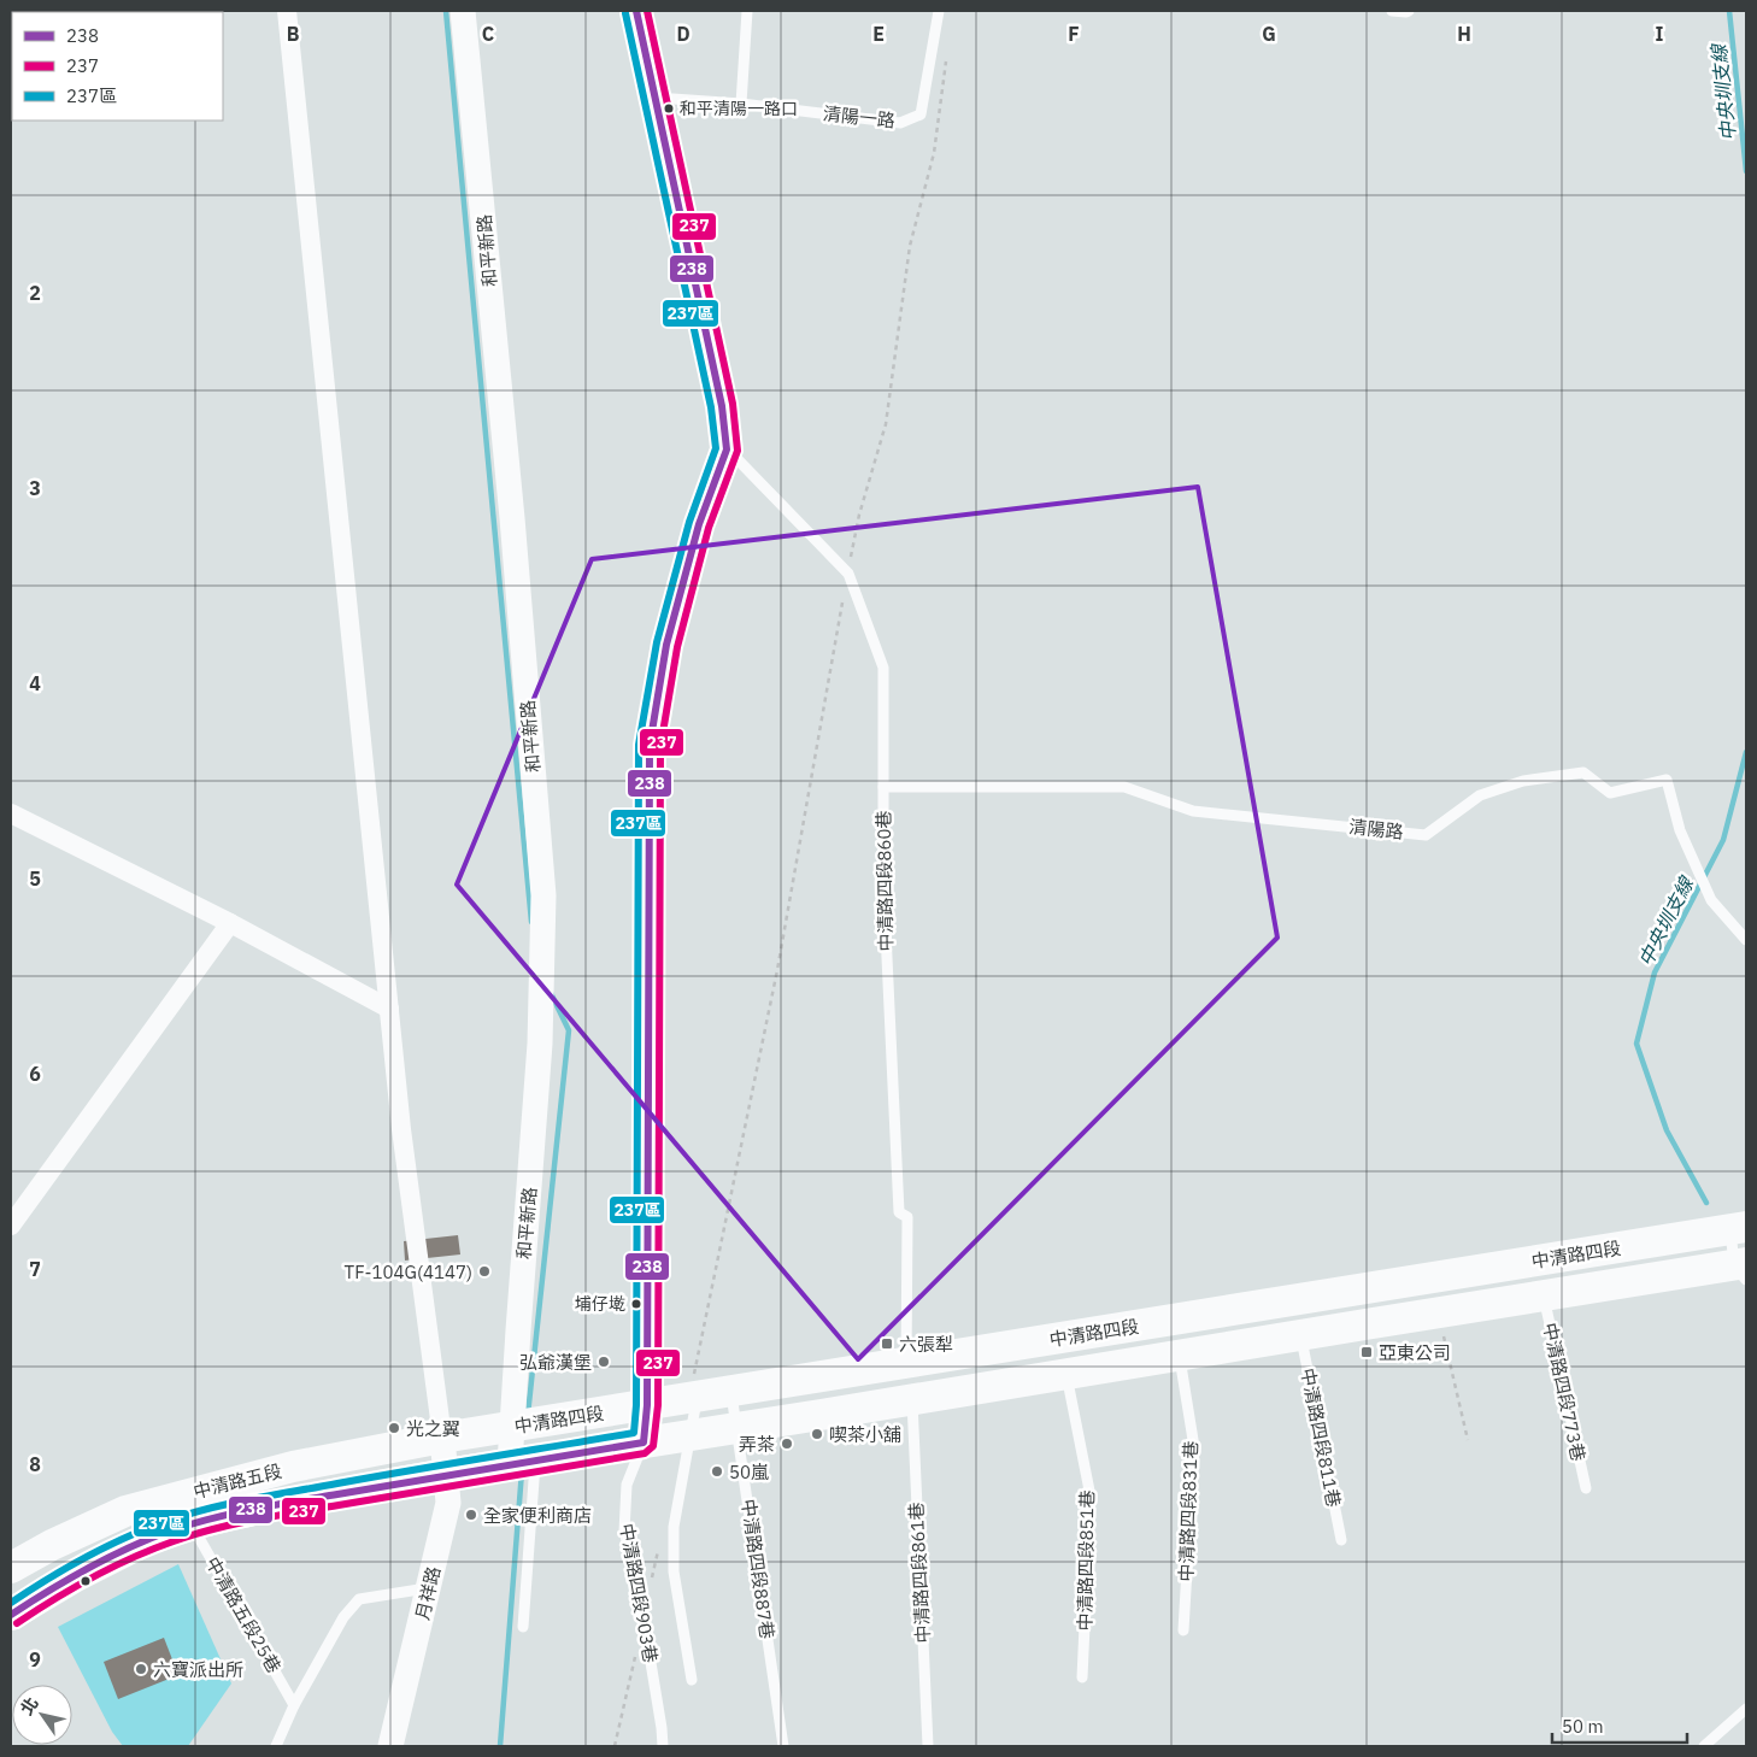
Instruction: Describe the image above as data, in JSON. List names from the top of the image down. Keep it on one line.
{"streets":{"main road":["中清路四段","中清路五段"],"street":["和平新路","月祥路"],"lane":["清陽一路","清陽路","中清路四段860巷","中清路四段773巷","中清路四段811巷","中清路四段831巷","中清路四段851巷","中清路四段887巷","中清路四段861巷","中清路四段903巷","中清路五段25巷"]},"crossings":[["和平新路","中清路四段"],["清陽路","中清路四段860巷"],["中清路四段860巷","中清路四段"],["中清路四段","中清路四段773巷"],["中清路四段","中清路四段811巷"],["中清路四段","中清路五段"],["中清路四段","中清路四段831巷"],["中清路四段","中清路四段851巷"],["中清路四段","中清路四段887巷"],["中清路四段","中清路四段861巷"],["中清路四段","月祥路"],["中清路四段","中清路四段903巷"],["中清路五段","月祥路"],["中清路五段","中清路五段25巷"]],"water":["中央圳支線"],"places":{"other":["和平清陽一路口","TF-104G(4147)","埔仔墘","弘爺漢堡","光之翼","喫茶小舖","弄茶","50嵐","全家便利商店","六寶派出所"],"transit":["六張犁","亞東公司"]},"lines":["transit line 238","transit line 237","transit line 237區"],"legend":["238","237","237區"],"scale_bar":"50 m","north":"top left","grid":{"columns":["B","C","D","E","F","G","H","I"],"rows":["2","3","4","5","6","7","8","9"]}}
